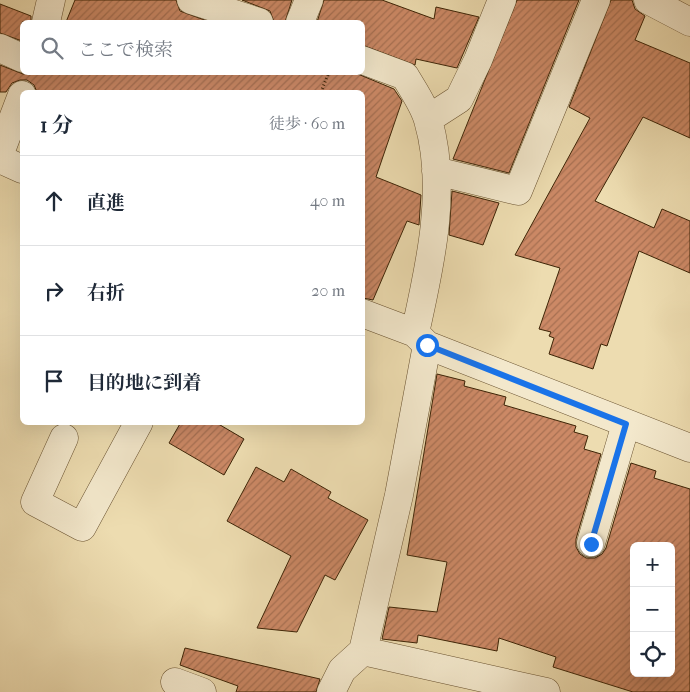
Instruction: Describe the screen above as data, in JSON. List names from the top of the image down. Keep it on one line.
{"page":{"search":"ここで検索","heading":["1 分","徒歩 · 60 m"],"list":[["直進","40 m"],["右折","20 m"],"目的地に到着"],"map_buttons":["+","−"]}}
